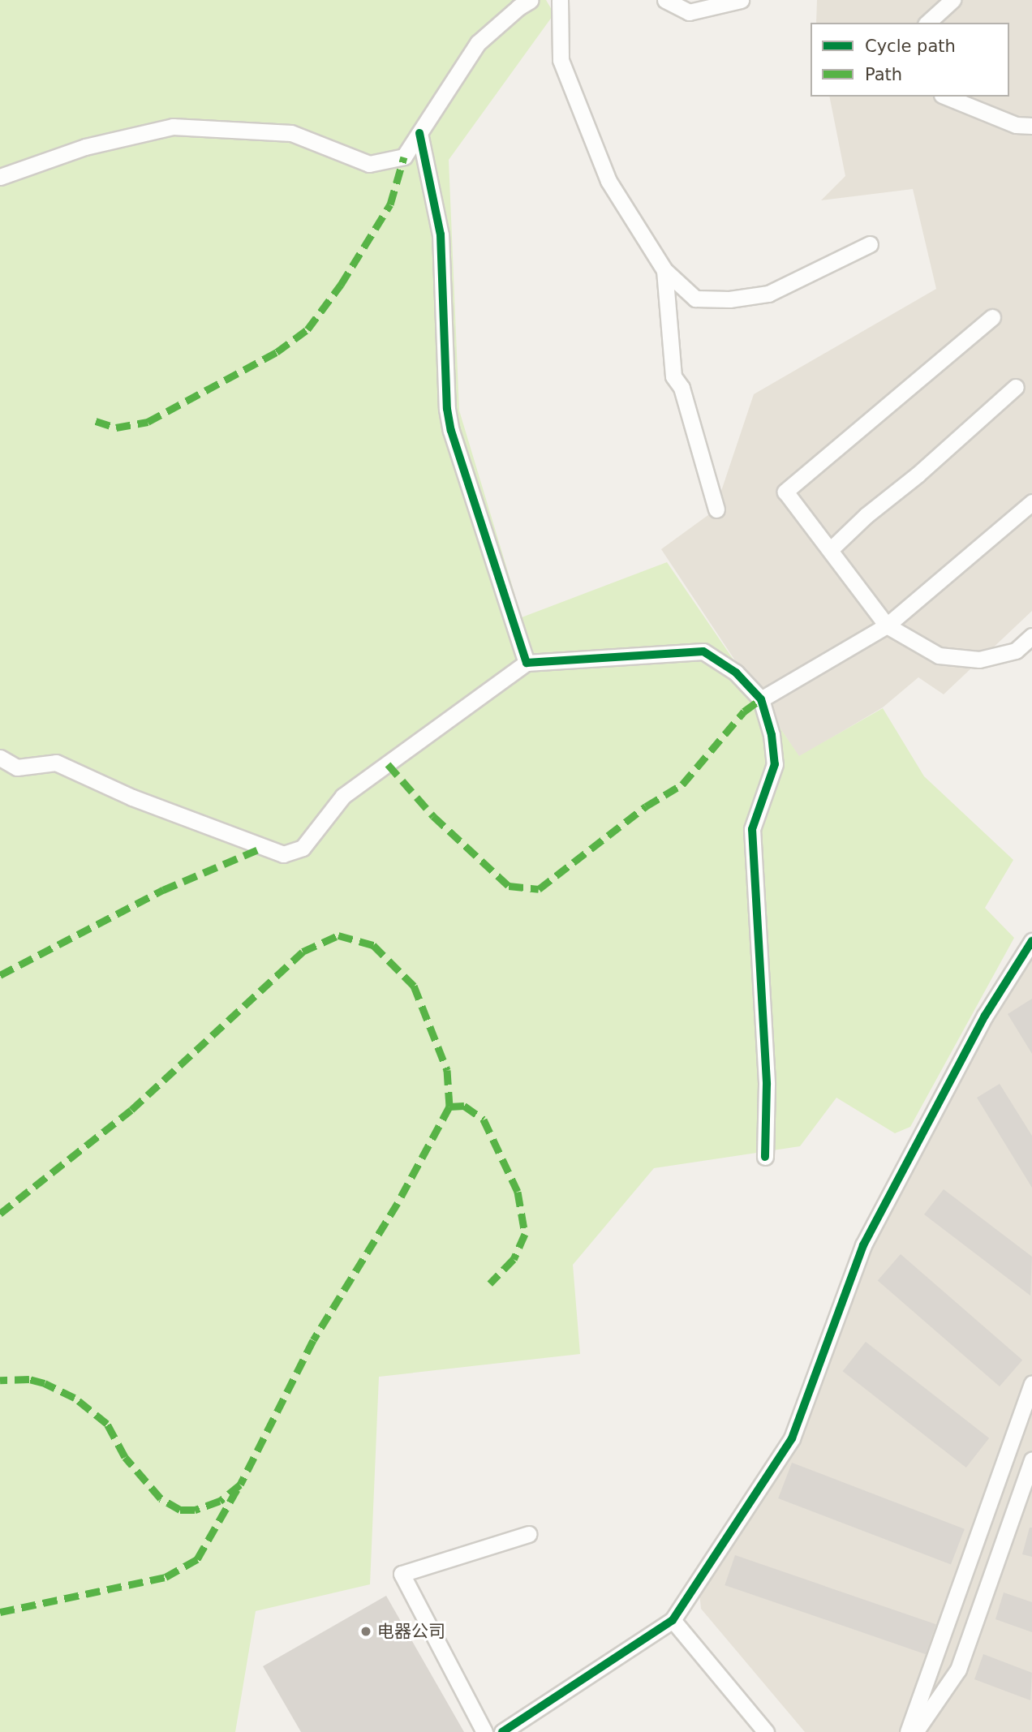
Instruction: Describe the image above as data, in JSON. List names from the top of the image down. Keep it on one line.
{"places":["电器公司"],"legend":["Cycle path","Path"]}
